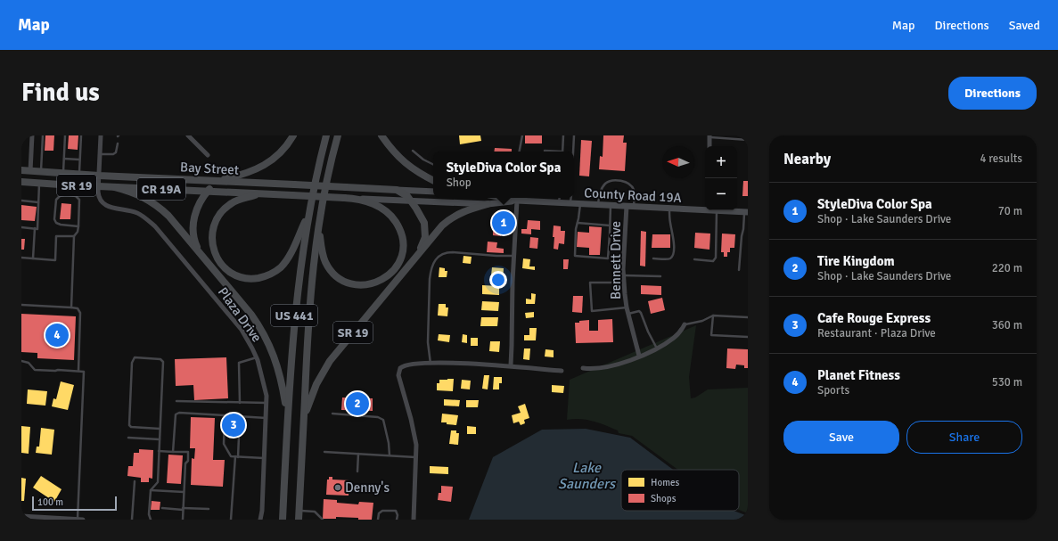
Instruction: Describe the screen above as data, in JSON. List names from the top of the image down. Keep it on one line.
{"streets":{"main road":["Bay Street","SR 19","CR 19A","County Road 19A","US 441"],"street":["Bennett Drive","Plaza Drive"]},"crossings":[["Bay Street","SR 19"],["Bay Street","CR 19A"],["Bay Street","Plaza Drive"],["Bay Street","US 441"],["SR 19","CR 19A"],["SR 19","US 441"],["CR 19A","County Road 19A"],["County Road 19A","Bennett Drive"]],"water":["Lake Saunders"],"places":["Denny's"],"legend":["Homes","Shops"],"scale_bar":"100 m","north":"left","page":{"header":"Map","nav":["Map","Directions","Saved"],"buttons":["Directions",["Save","Share"]],"title":"Find us","heading":["Nearby","4 results"],"map_buttons":["+","−"],"popup":["StyleDiva Color Spa","Shop"],"list":[{"mark":"1","name":"StyleDiva Color Spa","note":"Shop · Lake Saunders Drive","value":"70 m"},{"mark":"2","name":"Tire Kingdom","note":"Shop · Lake Saunders Drive","value":"220 m"},{"mark":"3","name":"Cafe Rouge Express","note":"Restaurant · Plaza Drive","value":"360 m"},{"mark":"4","name":"Planet Fitness","note":"Sports","value":"530 m"}],"pins":["1","4","2","3"],"scale":"100 m"}}
